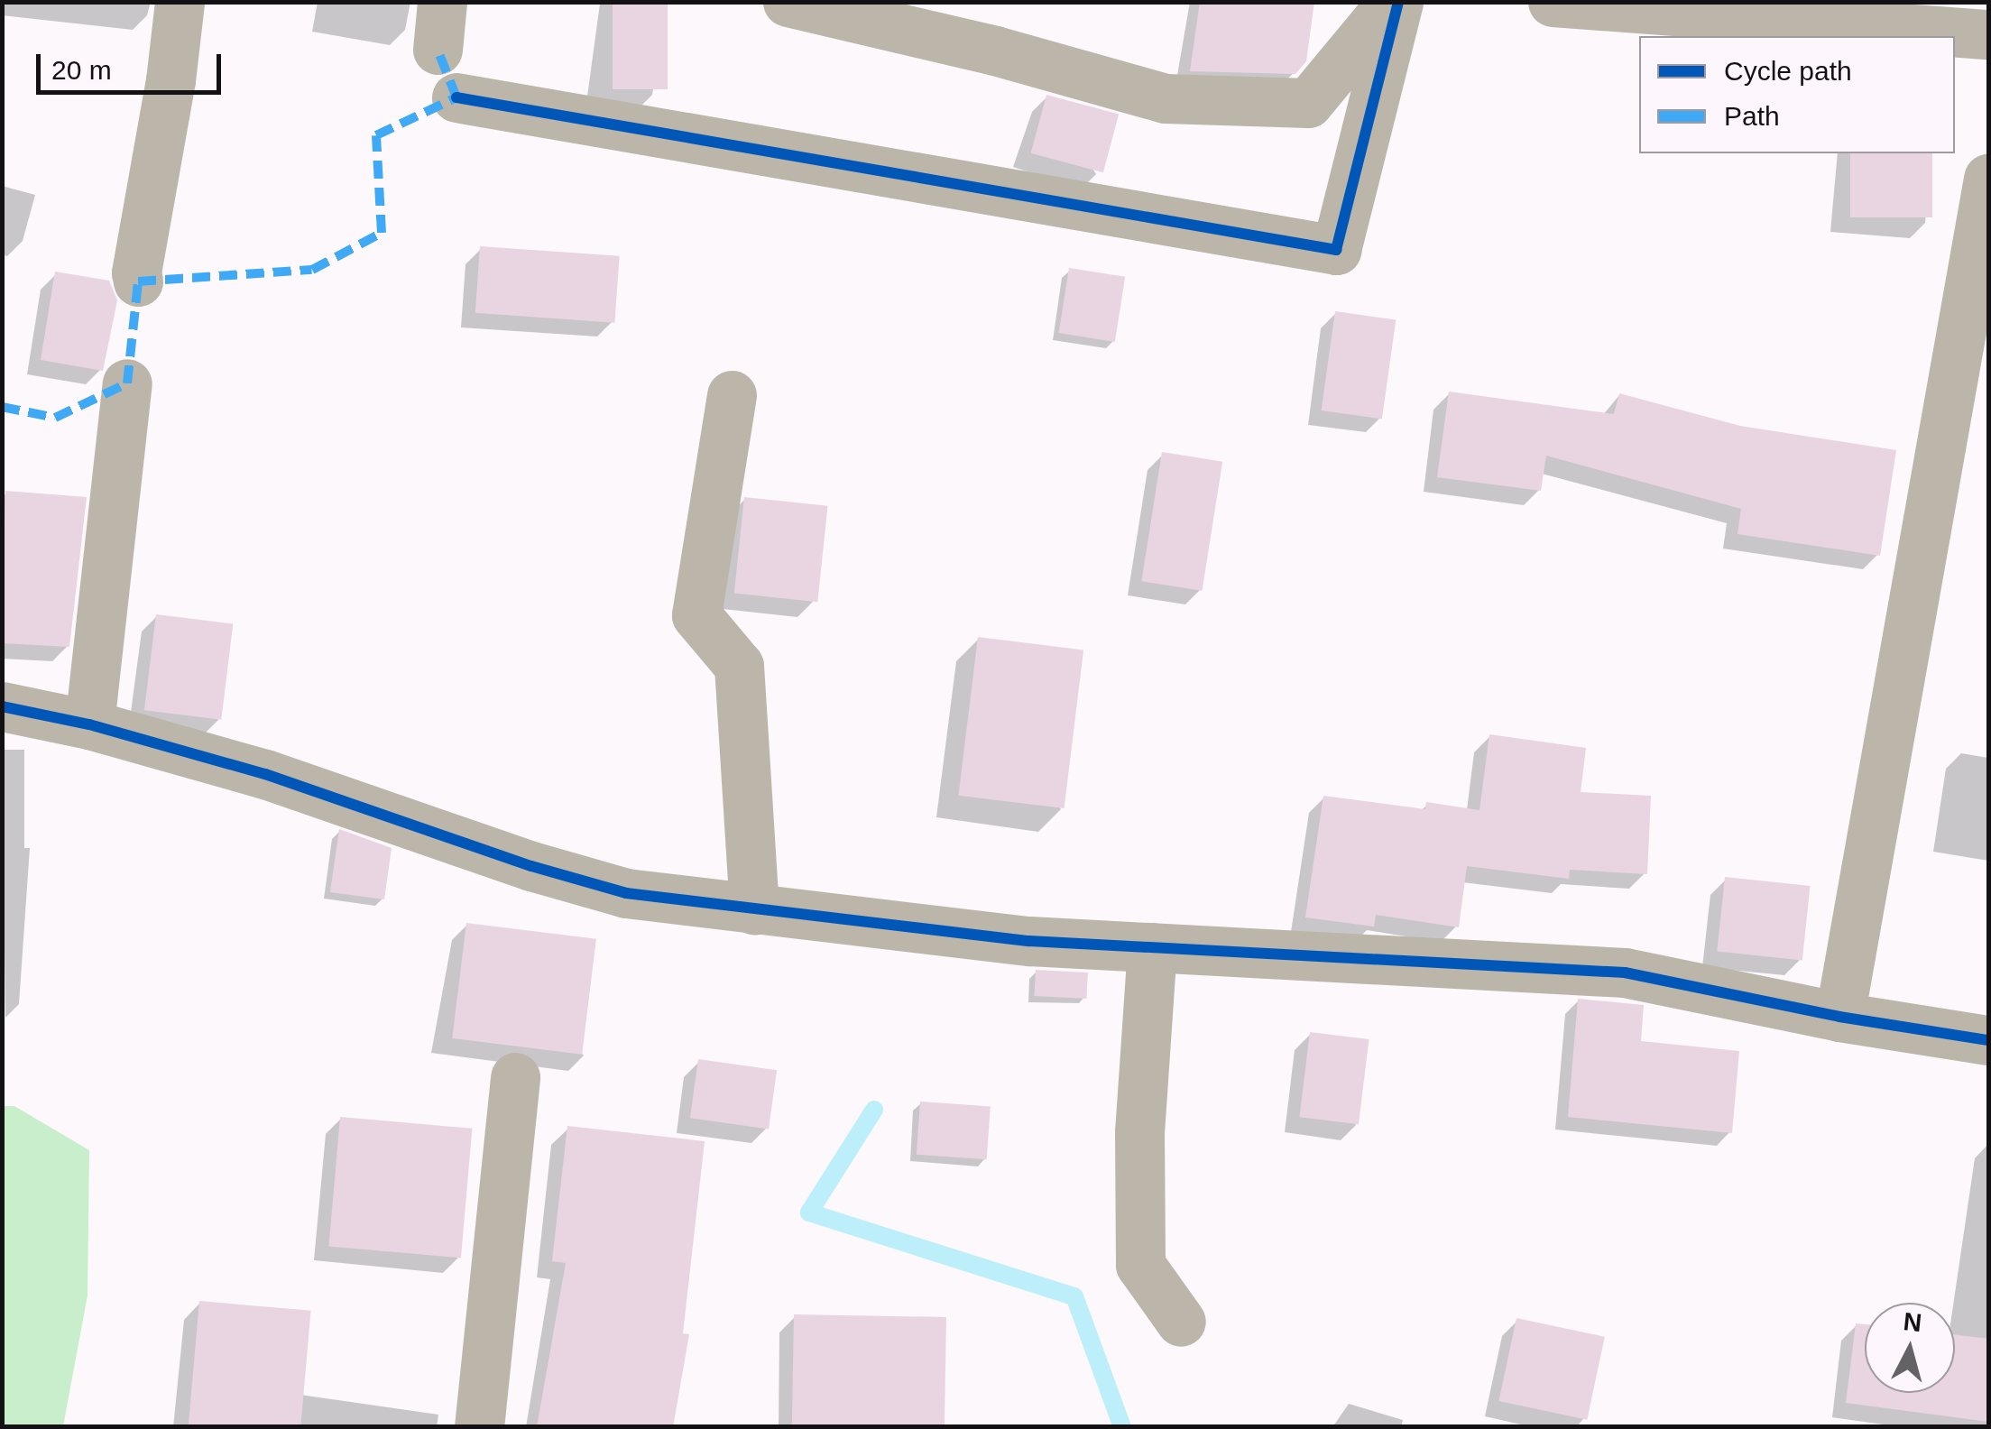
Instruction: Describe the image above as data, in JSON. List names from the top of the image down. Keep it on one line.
{"legend":["Cycle path","Path"],"scale_bar":"20 m","north":"top"}
